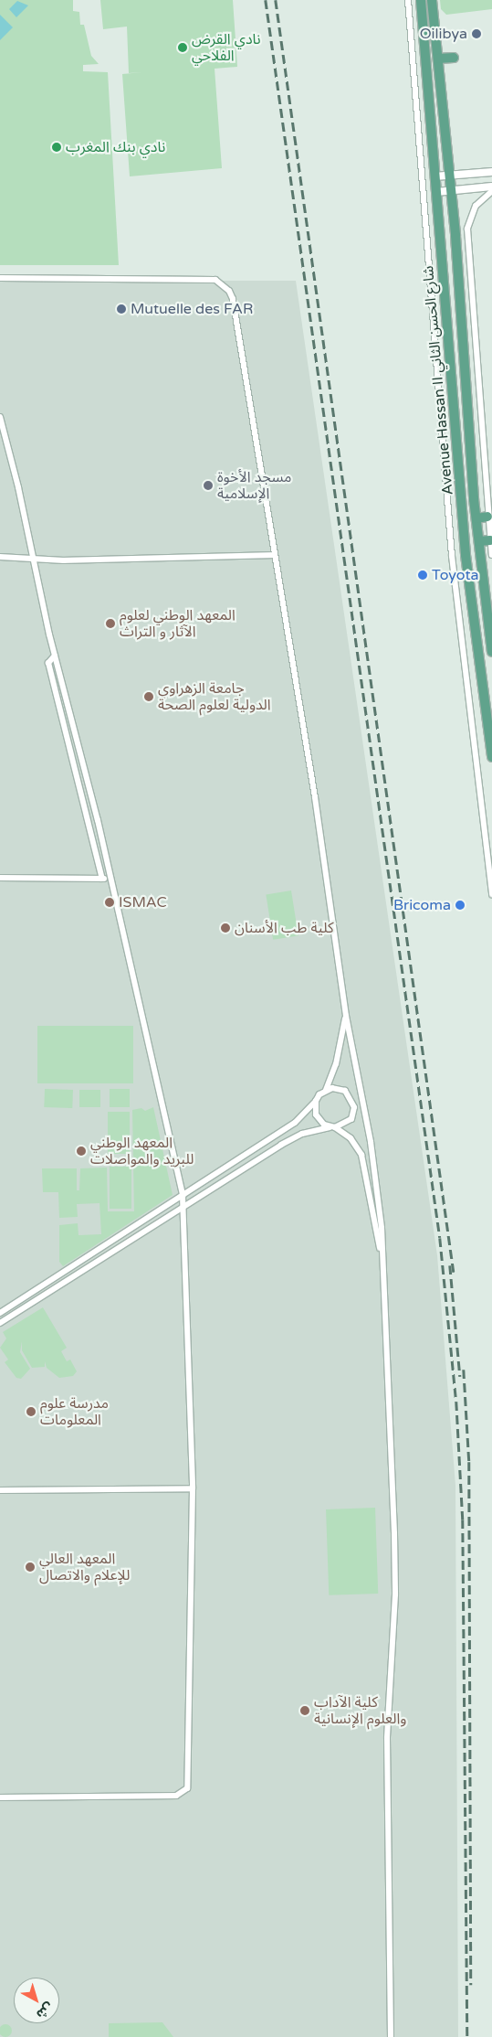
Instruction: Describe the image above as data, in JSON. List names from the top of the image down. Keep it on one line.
{"streets":{"main road":["Avenue Hassan II شارع الحسن الثاني"]},"places":["Oilibya","نادي القرض الفلاحي","نادي بنك المغرب","Mutuelle des FAR","مسجد الأخوة الإسلامية","Toyota","المعهد الوطني لعلوم الآثار و التراث","جامعة الزهراوي الدولية لعلوم الصحة","ISMAC","Bricoma","كلية طب الأسنان","المعهد الوطني للبريد والمواصلات","مدرسة علوم المعلومات","المعهد العالي للإعلام والاتصال","كلية الآداب والعلوم الإنسانية"],"north":"bottom right"}
